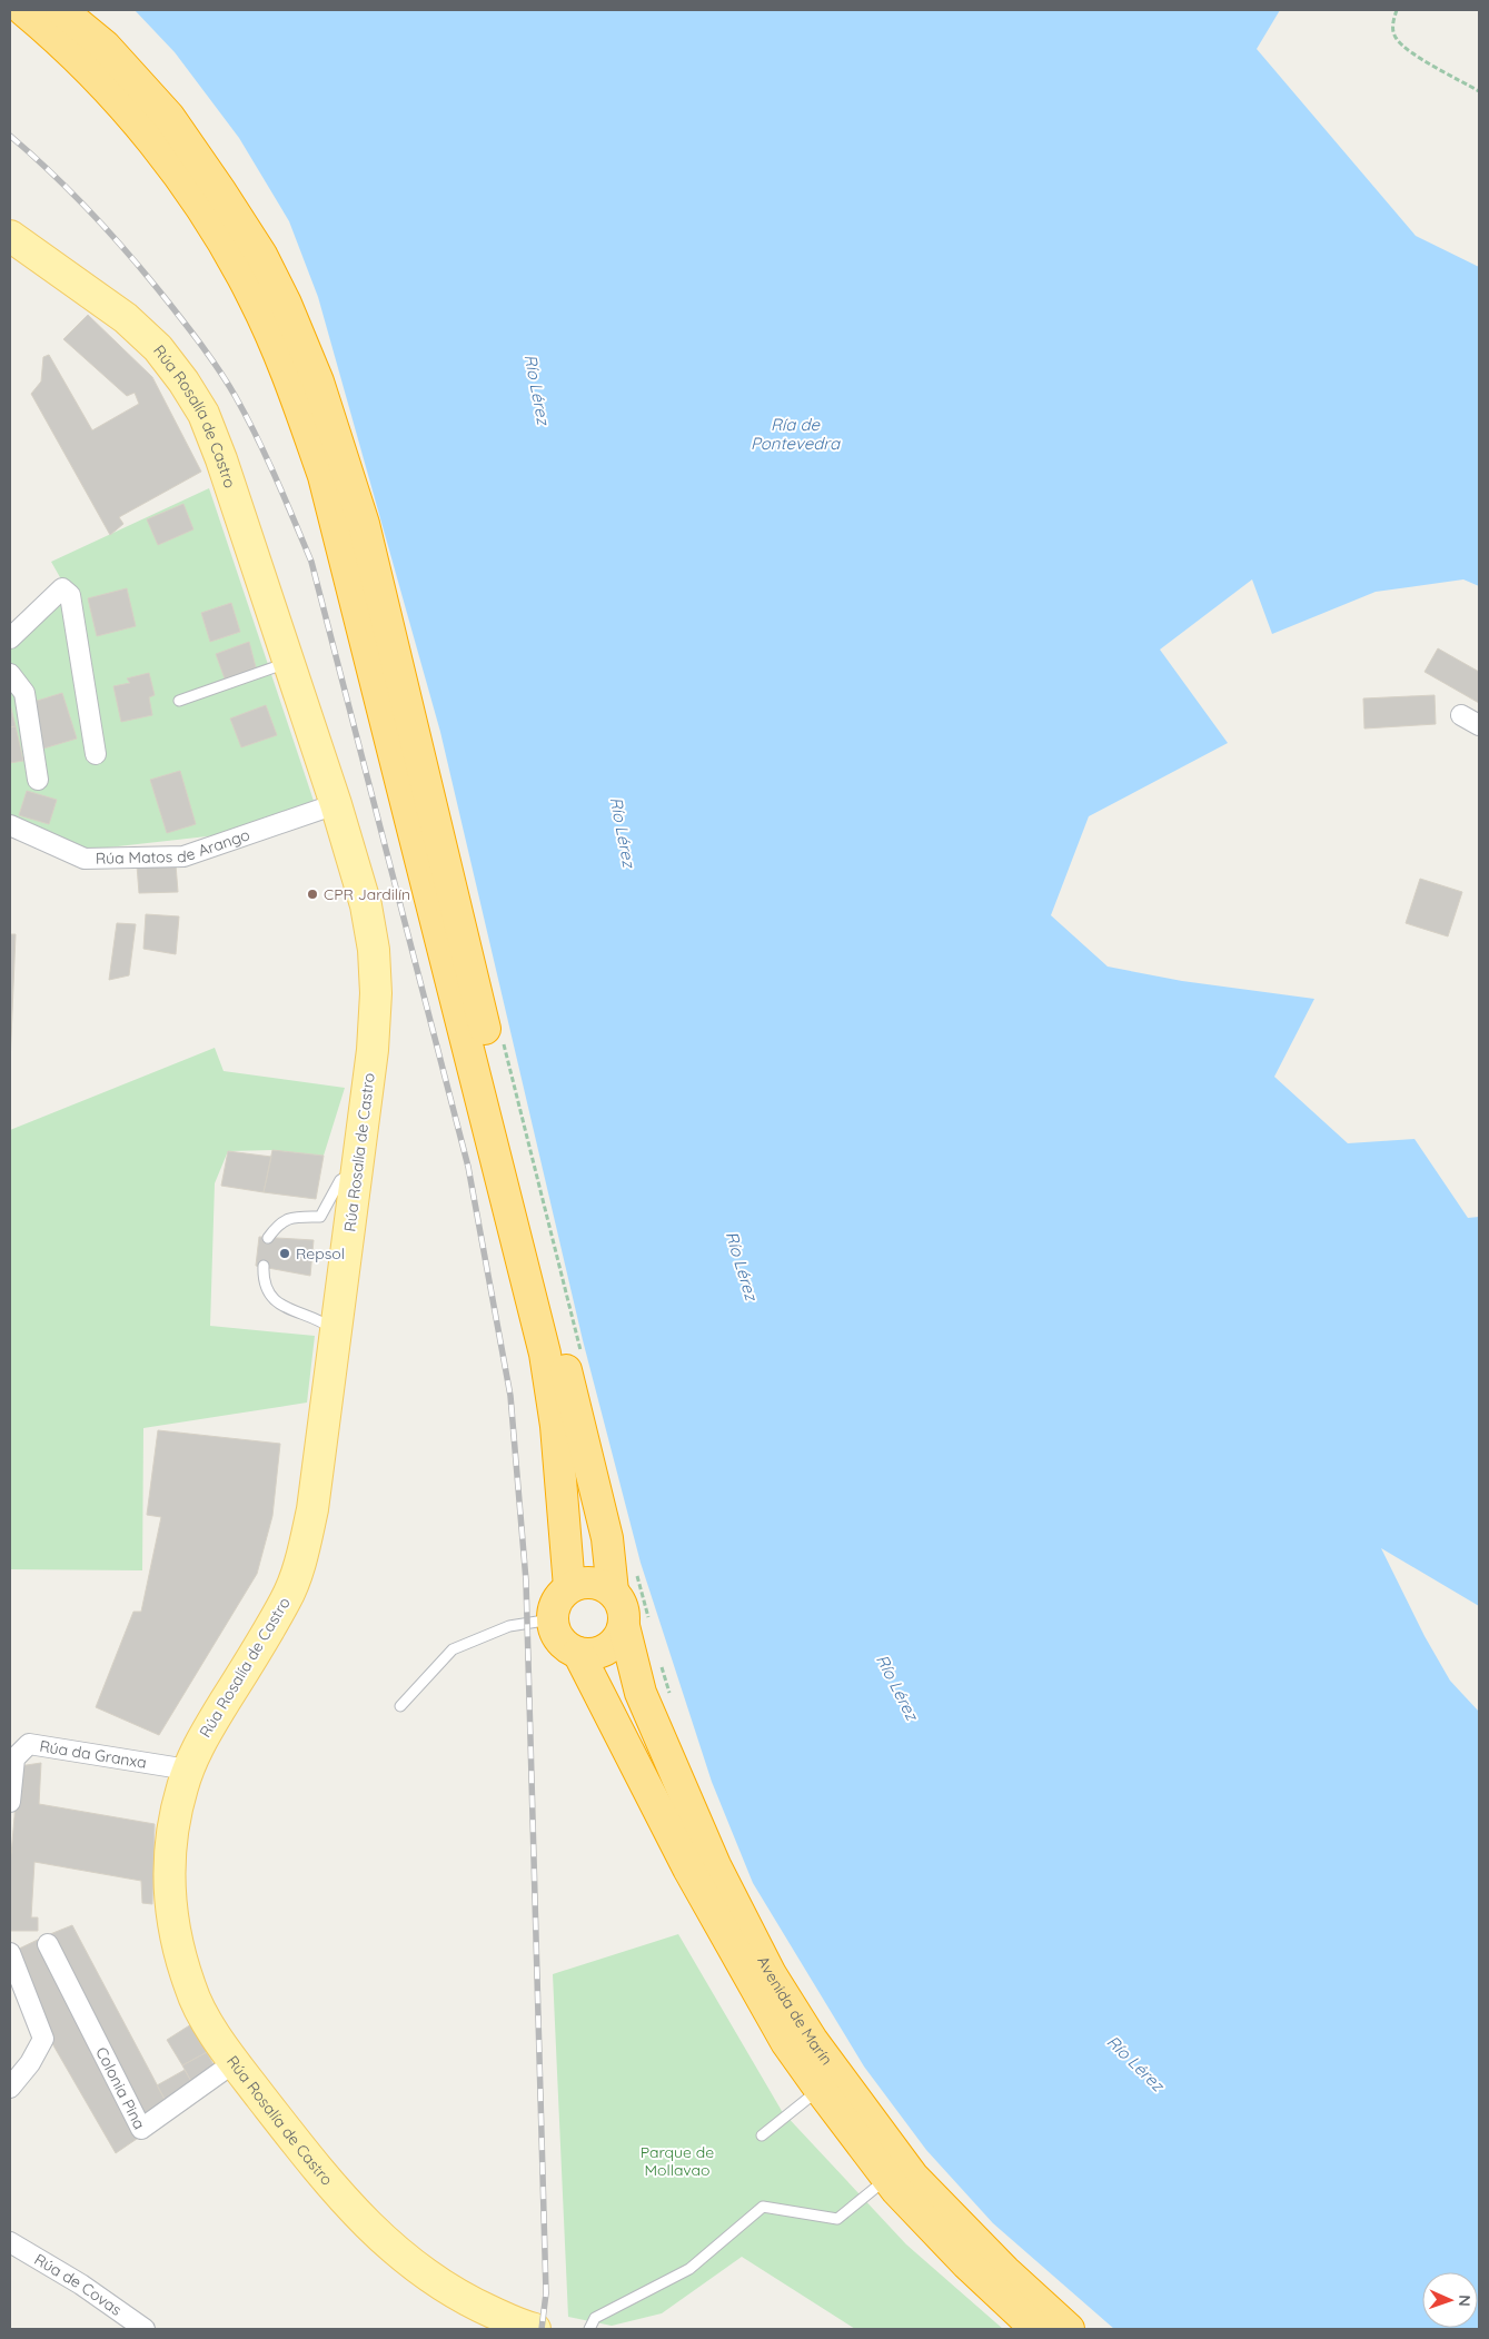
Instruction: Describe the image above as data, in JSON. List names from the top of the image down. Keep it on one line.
{"streets":{"highway":["Avenida de Marín"],"main road":["Rúa Rosalía de Castro"],"street":["Rúa Matos de Arango","Rúa da Granxa","Colonia Pina","Rúa de Covas"]},"crossings":[["Rúa Rosalía de Castro","Rúa Matos de Arango"],["Rúa Rosalía de Castro","Rúa da Granxa"],["Rúa Rosalía de Castro","Colonia Pina"]],"water":["Río Lérez","Ría de Pontevedra"],"parks":["Parque de Mollavao"],"places":["CPR Jardilín","Repsol"],"north":"right"}
